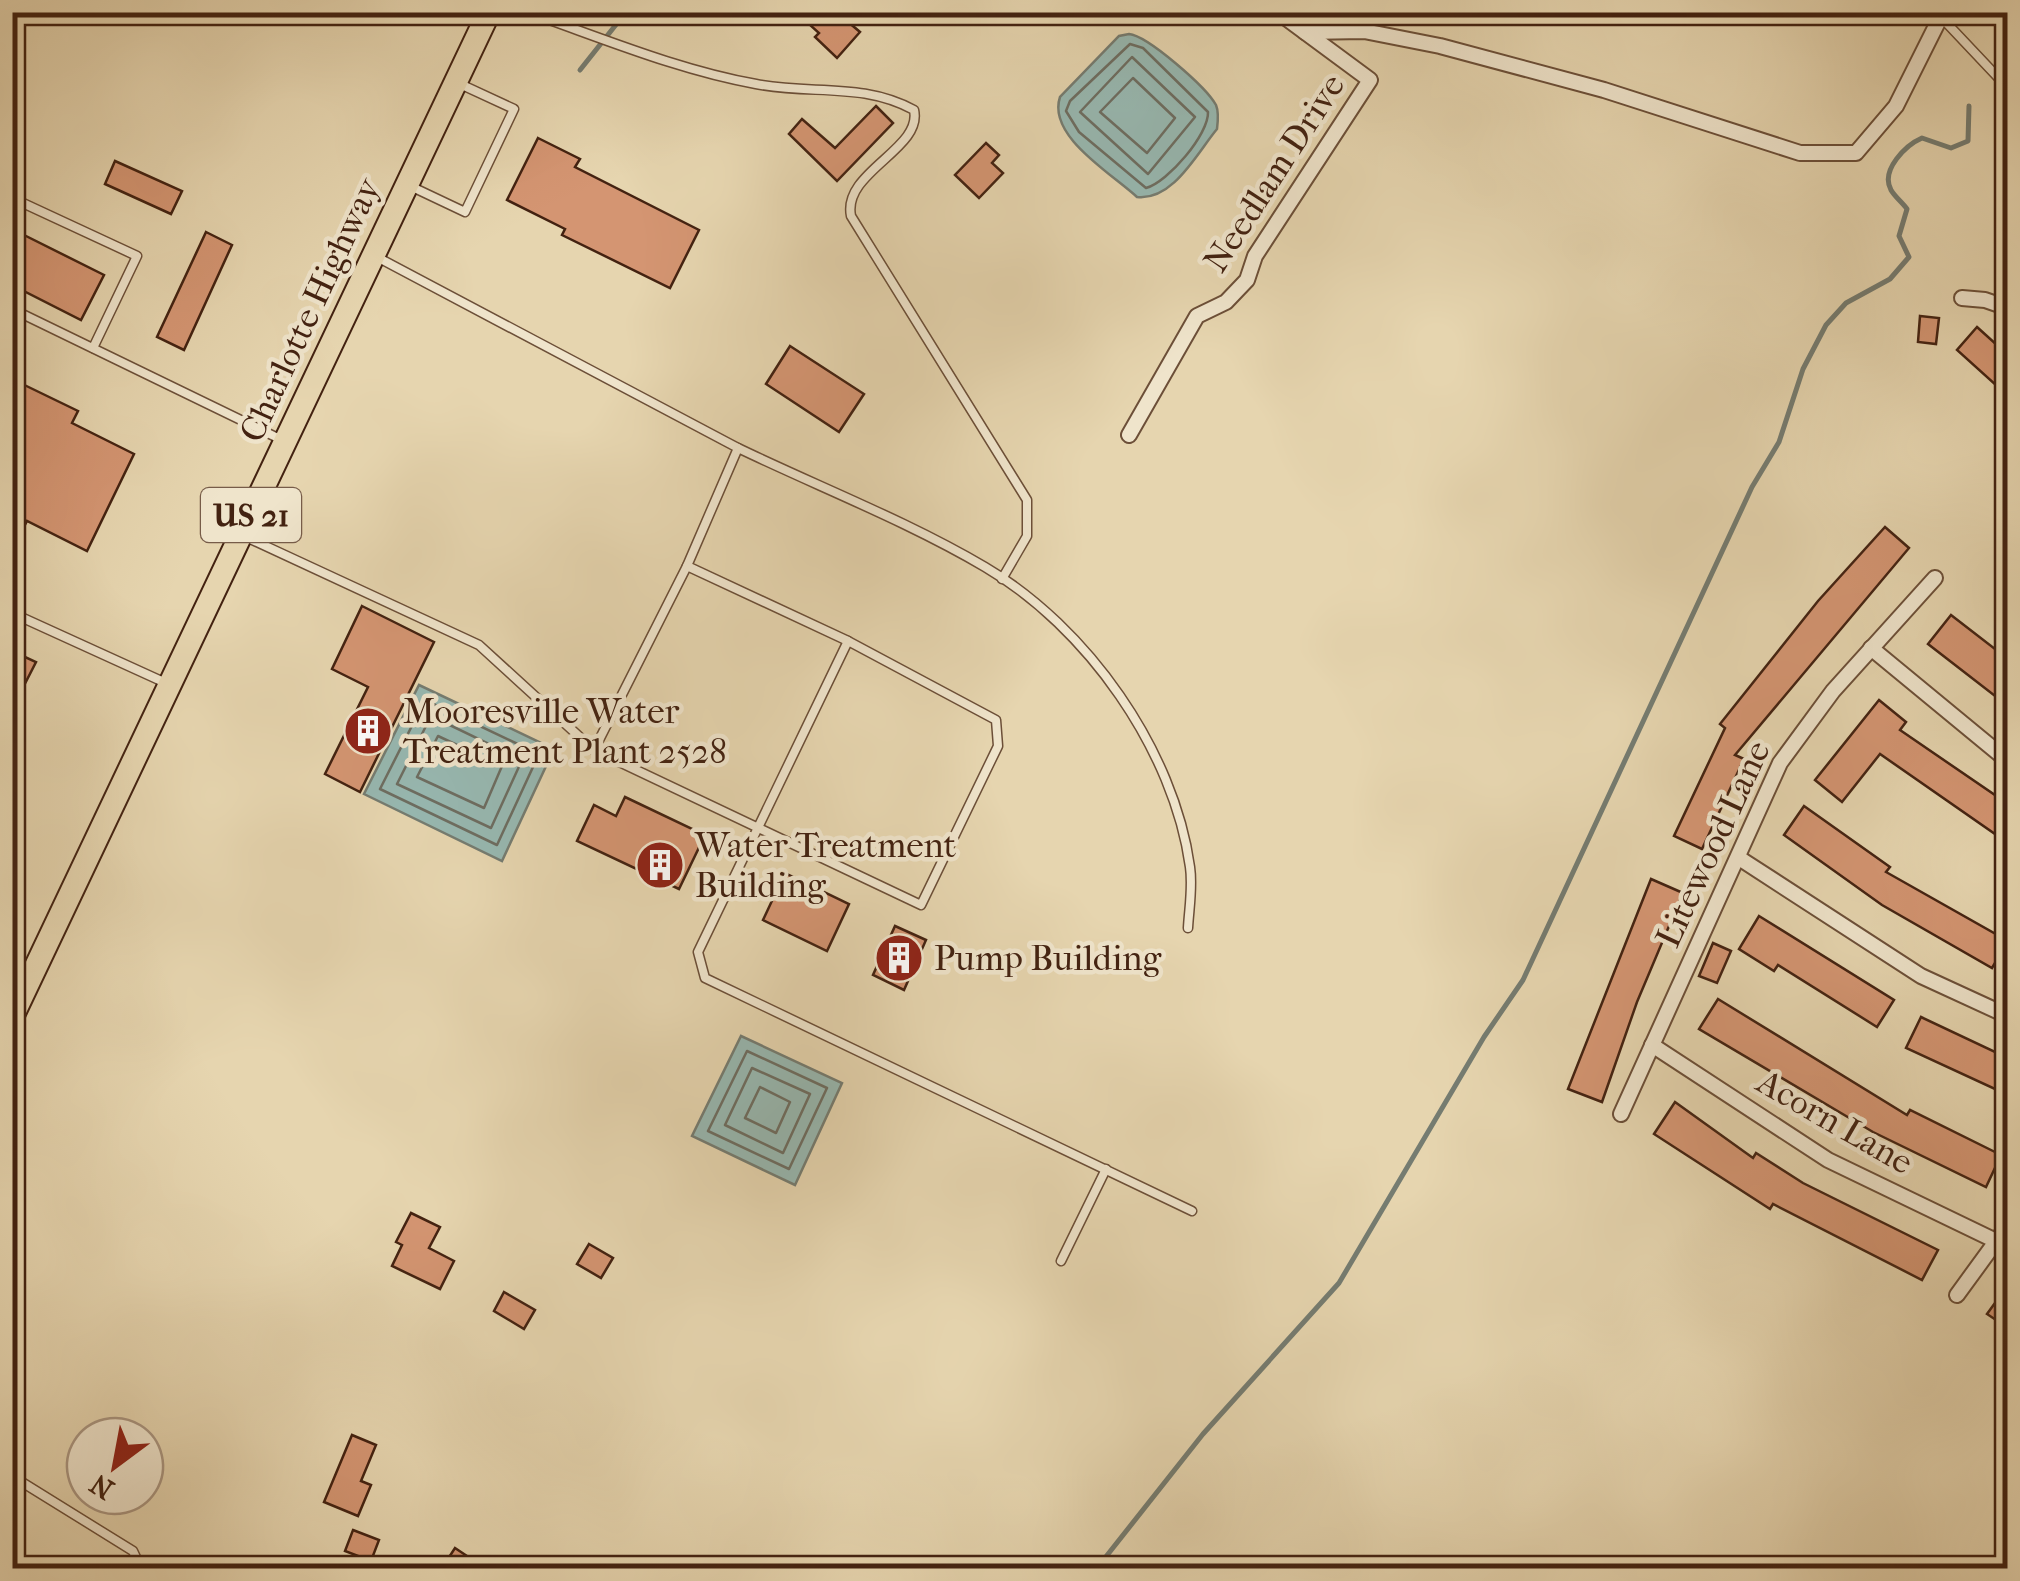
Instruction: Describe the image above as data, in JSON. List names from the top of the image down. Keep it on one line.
{"streets":{"main road":["Charlotte Highway","US 21"],"street":["Needlam Drive","Litewood Lane","Acorn Lane"]},"crossings":[["Litewood Lane","Acorn Lane"]],"places":{"building":["Mooresville Water Treatment Plant 2528","Water Treatment Building","Pump Building"]},"north":"bottom left"}
